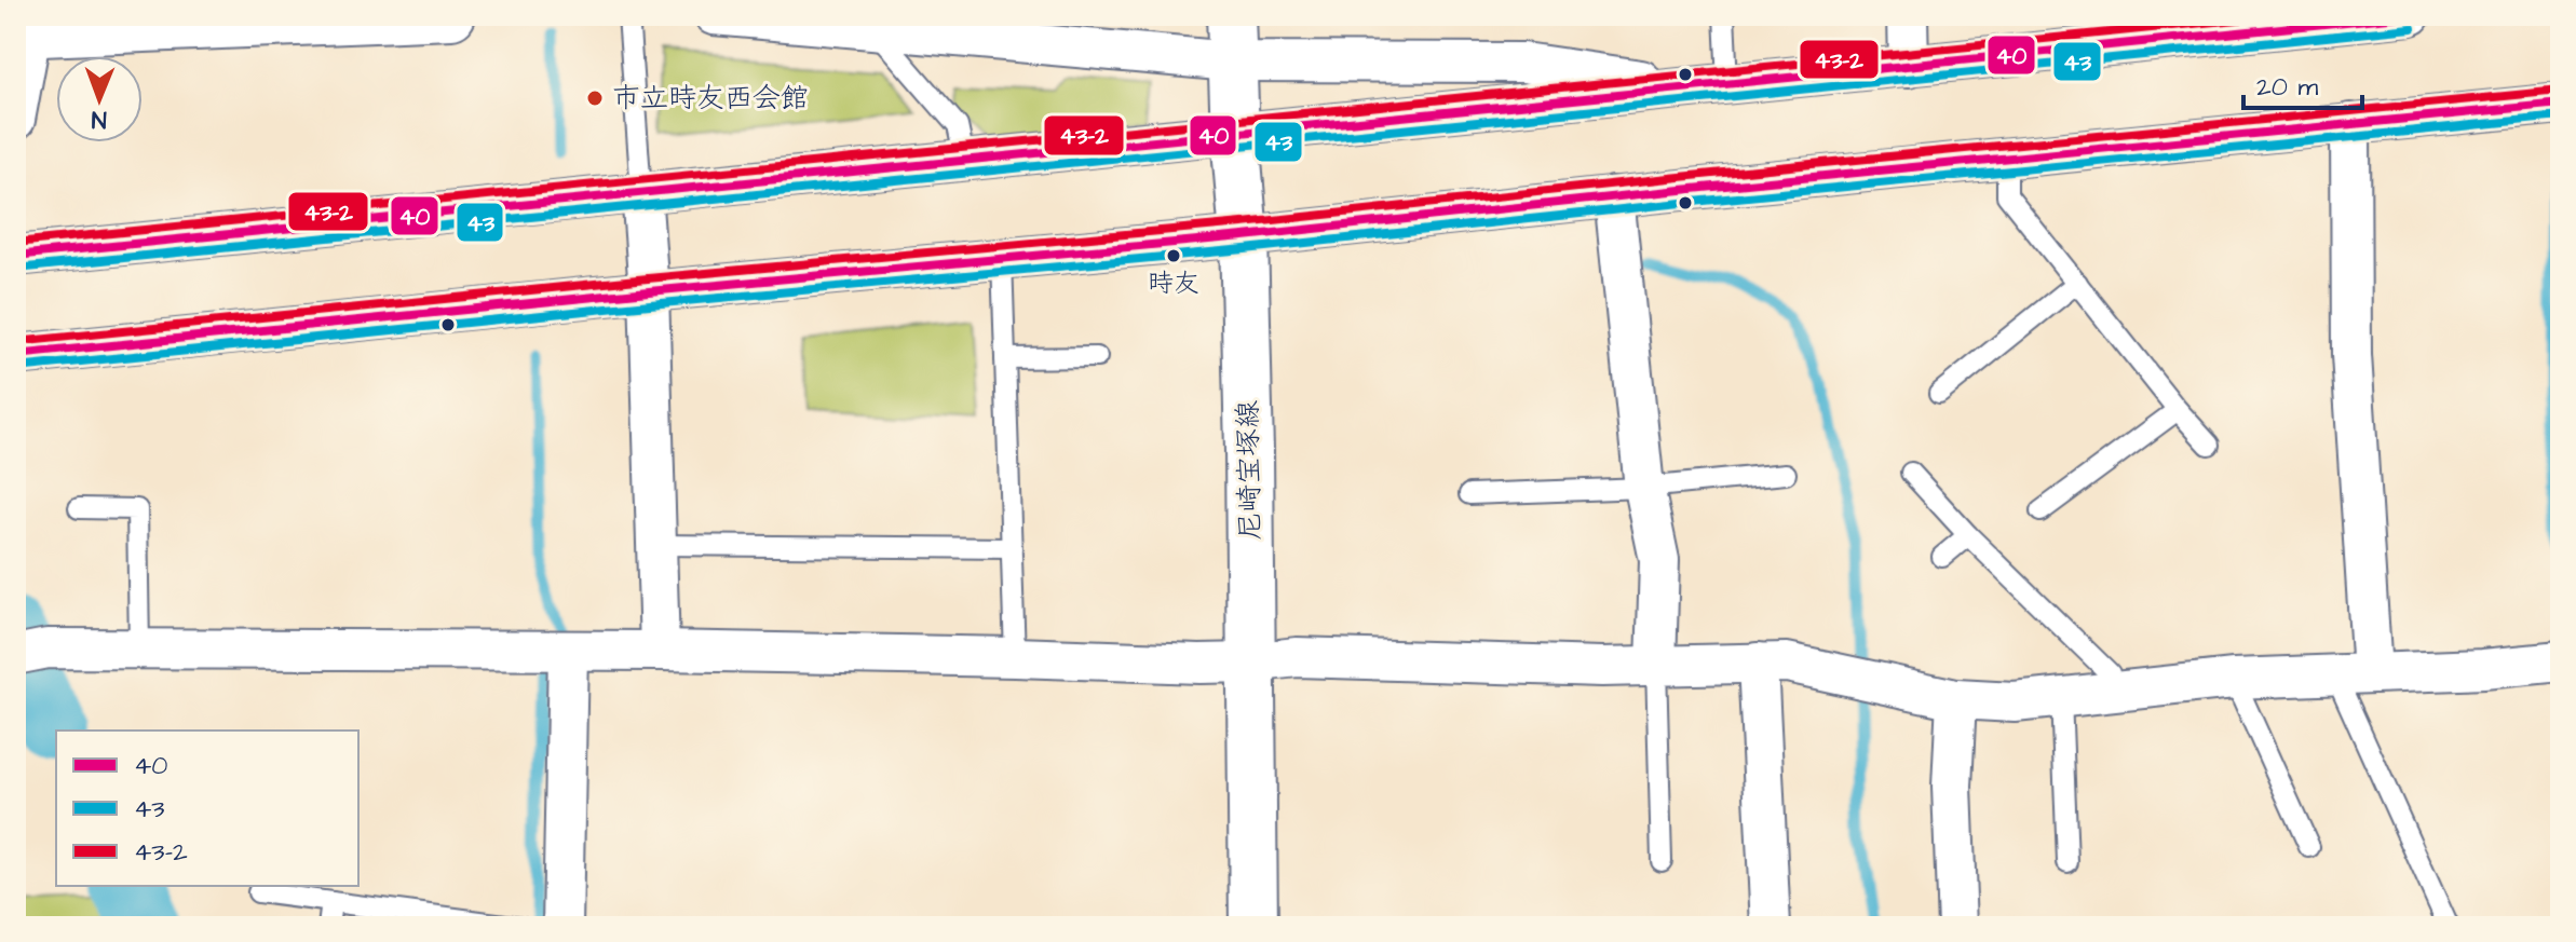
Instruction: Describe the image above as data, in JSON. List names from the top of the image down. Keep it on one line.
{"streets":{"main road":["尼崎宝塚線"]},"places":["市立時友西会館","時友"],"lines":["transit line 40","transit line 43-2","transit line 43"],"legend":["40","43","43-2"],"scale_bar":"20 m","north":"bottom"}
